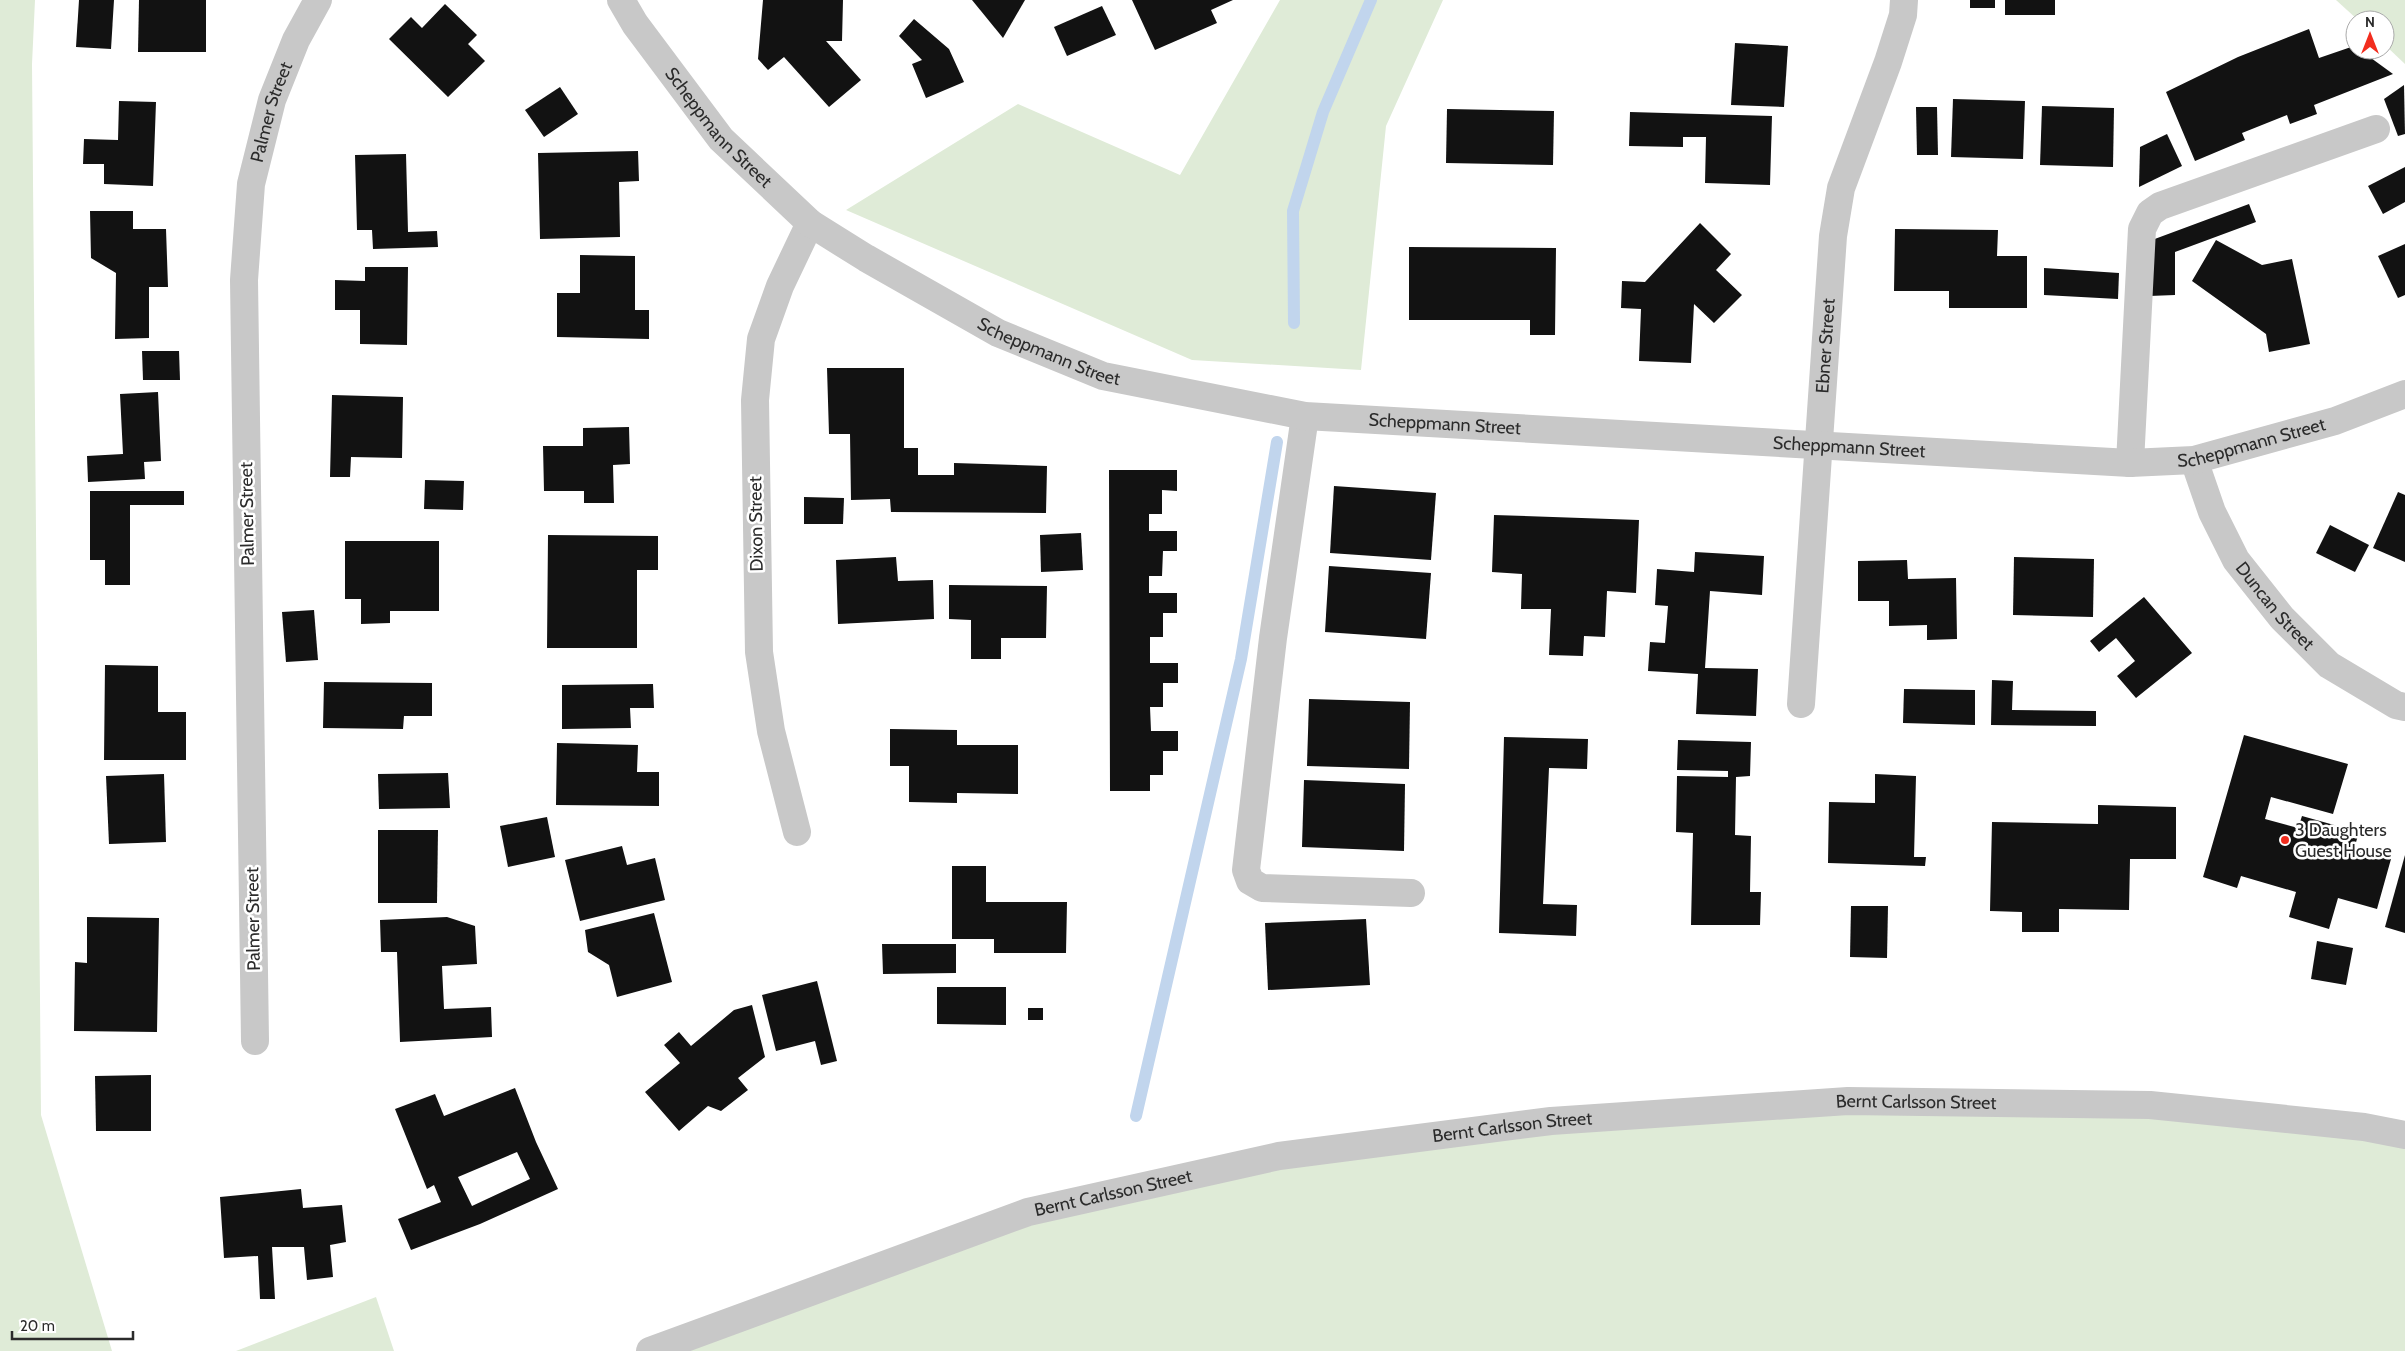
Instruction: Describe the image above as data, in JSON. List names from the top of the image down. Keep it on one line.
{"streets":{"street":["Palmer Street","Scheppmann Street","Ebner Street","Dixon Street","Duncan Street","Bernt Carlsson Street"]},"crossings":[["Scheppmann Street","Ebner Street"],["Scheppmann Street","Dixon Street"],["Scheppmann Street","Duncan Street"]],"places":["3 Daughters Guest House"],"scale_bar":"20 m","north":"top"}
